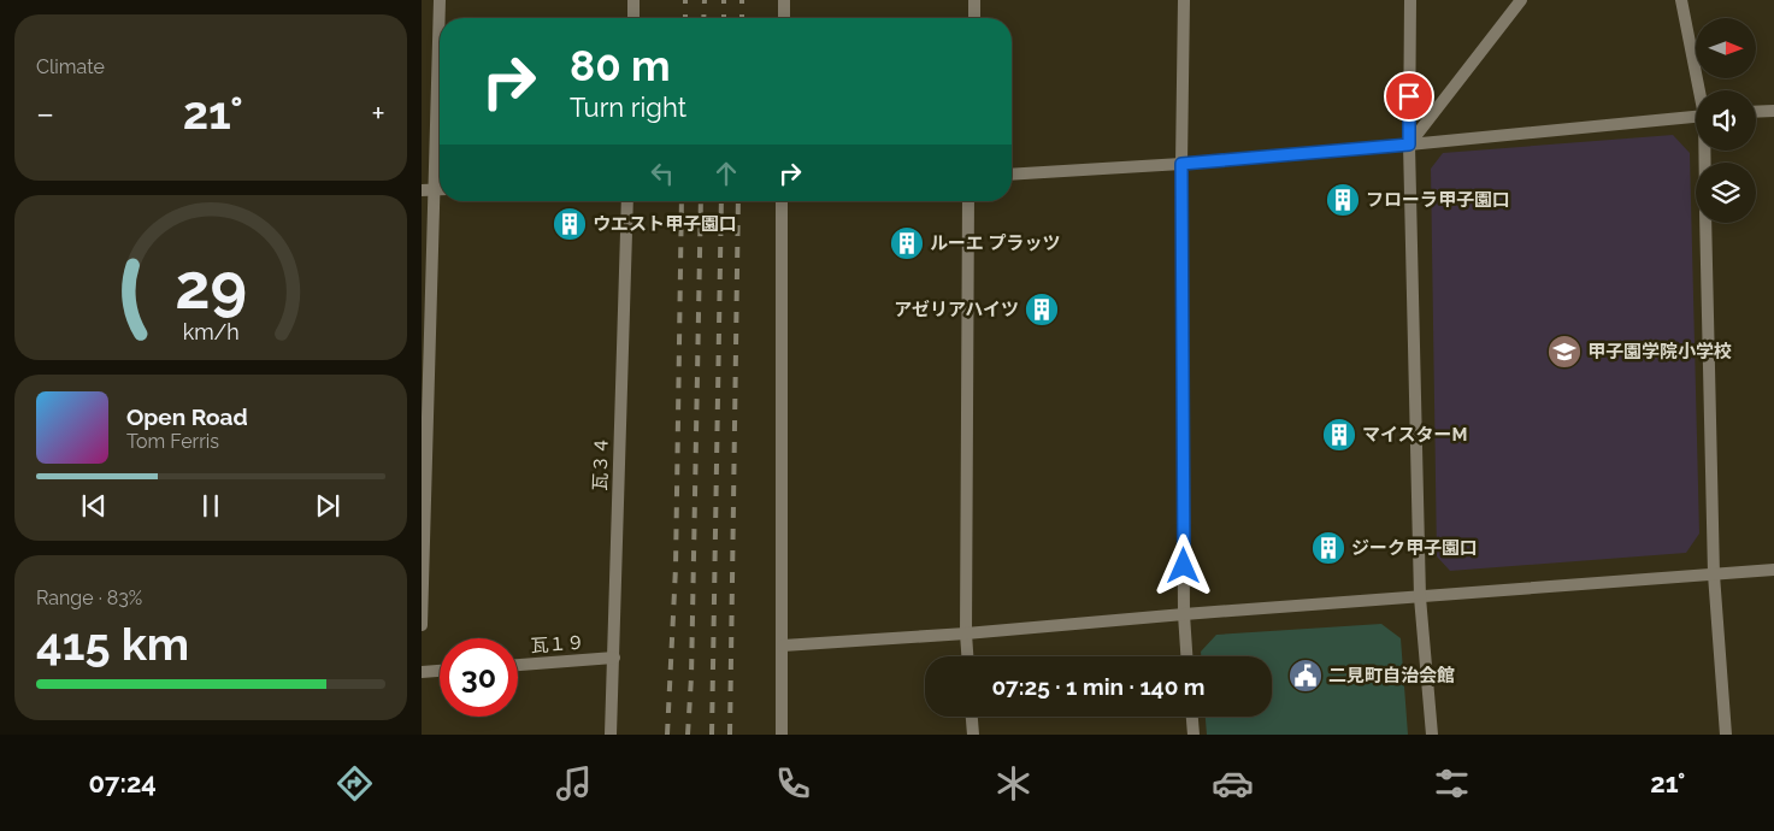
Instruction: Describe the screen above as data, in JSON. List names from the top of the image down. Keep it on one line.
{"streets":{"street":["瓦３４","瓦１９"]},"crossings":[["瓦３４","瓦１９"]],"places":{"building":["フローラ甲子園口","ウエスト甲子園口","ルーエ プラッツ","アゼリアハイツ","マイスターM","ジーク甲子園口"],"school or university":["甲子園学院小学校"],"public building":["二見町自治会館"]},"north":"right","page":{"tile":["Climate",["Range · 83%","415 km"]],"turn":["80 m","Turn right"],"heat":["−","21°","+"],"song":["Open Road","Tom Ferris"],"limit":"30","trip":"07:25 · 1 min · 140 m","tabs":["07:24","21°"],"gauge":["29","km/h"]}}
